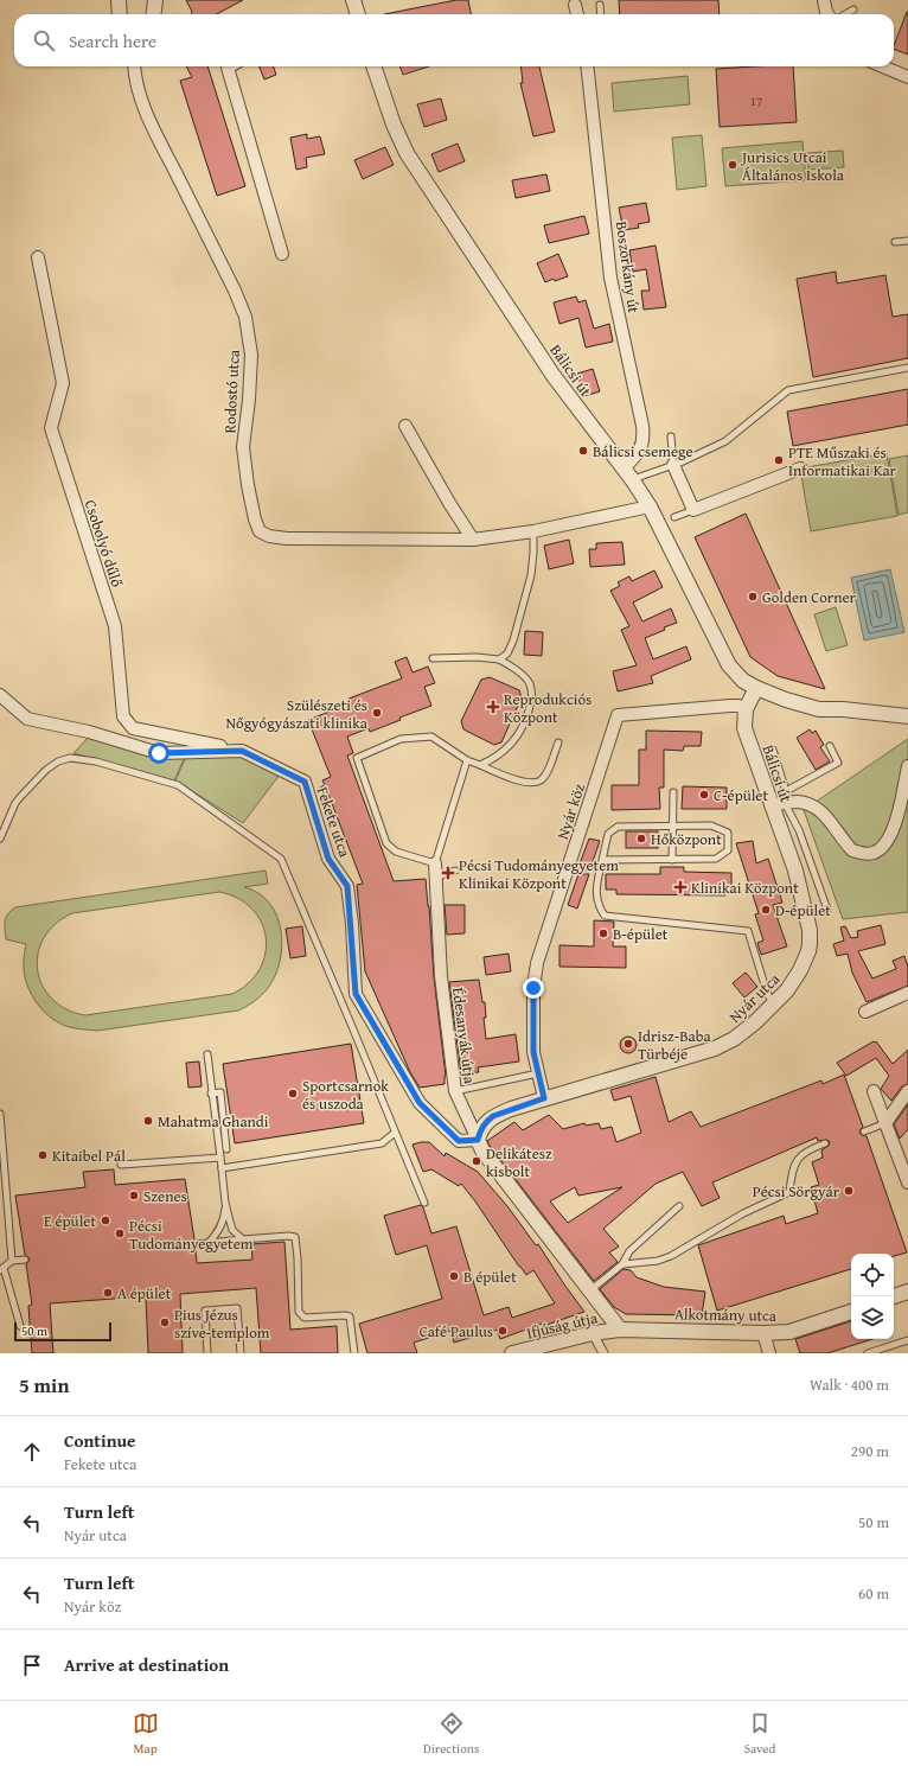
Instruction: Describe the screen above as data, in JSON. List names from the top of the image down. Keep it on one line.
{"streets":{"street":["Boszorkány út","Bálicsi út","Rodostó utca","Csobolyó dűlő","Nyár köz","Fekete utca","Nyár utca","Édesanyák útja","Alkotmány utca","Ifjúság útja"]},"crossings":[["Boszorkány út","Bálicsi út"],["Bálicsi út","Rodostó utca"],["Bálicsi út","Nyár köz"],["Bálicsi út","Nyár utca"],["Csobolyó dűlő","Fekete utca"],["Nyár köz","Nyár utca"],["Fekete utca","Nyár utca"],["Fekete utca","Édesanyák útja"],["Nyár utca","Édesanyák útja"],["Édesanyák útja","Alkotmány utca"],["Édesanyák útja","Ifjúság útja"],["Alkotmány utca","Ifjúság útja"]],"places":{"other":["Jurisics Utcai Általános Iskola","Bálicsi csemege","PTE Műszaki és Informatikai Kar","Golden Corner","Szülészeti és Nőgyógyászati klinika","C-épület","Hőközpont","D-épület","B-épület","Idrisz-Baba Türbéje","Sportcsarnok és uszoda","Mahatma Ghandi","Kitaibel Pál","Delikátesz kisbolt","Pécsi Sörgyár","Szenes","E épület","Pécsi Tudományegyetem","B épület","A épület","Pius Jézus szíve-templom","Café Paulus"],"health":["Reprodukciós Központ","Pécsi Tudományegyetem Klinikai Központ","Klinikai Központ"]},"house_numbers":["17"],"scale_bar":"50 m","page":{"search":"Search here","scale":"50 m","heading":["5 min","Walk · 400 m"],"list":[["Continue","Fekete utca","290 m"],["Turn left","Nyár utca","50 m"],["Turn left","Nyár köz","60 m"],"Arrive at destination"],"nav":["Map","Directions","Saved"]}}
